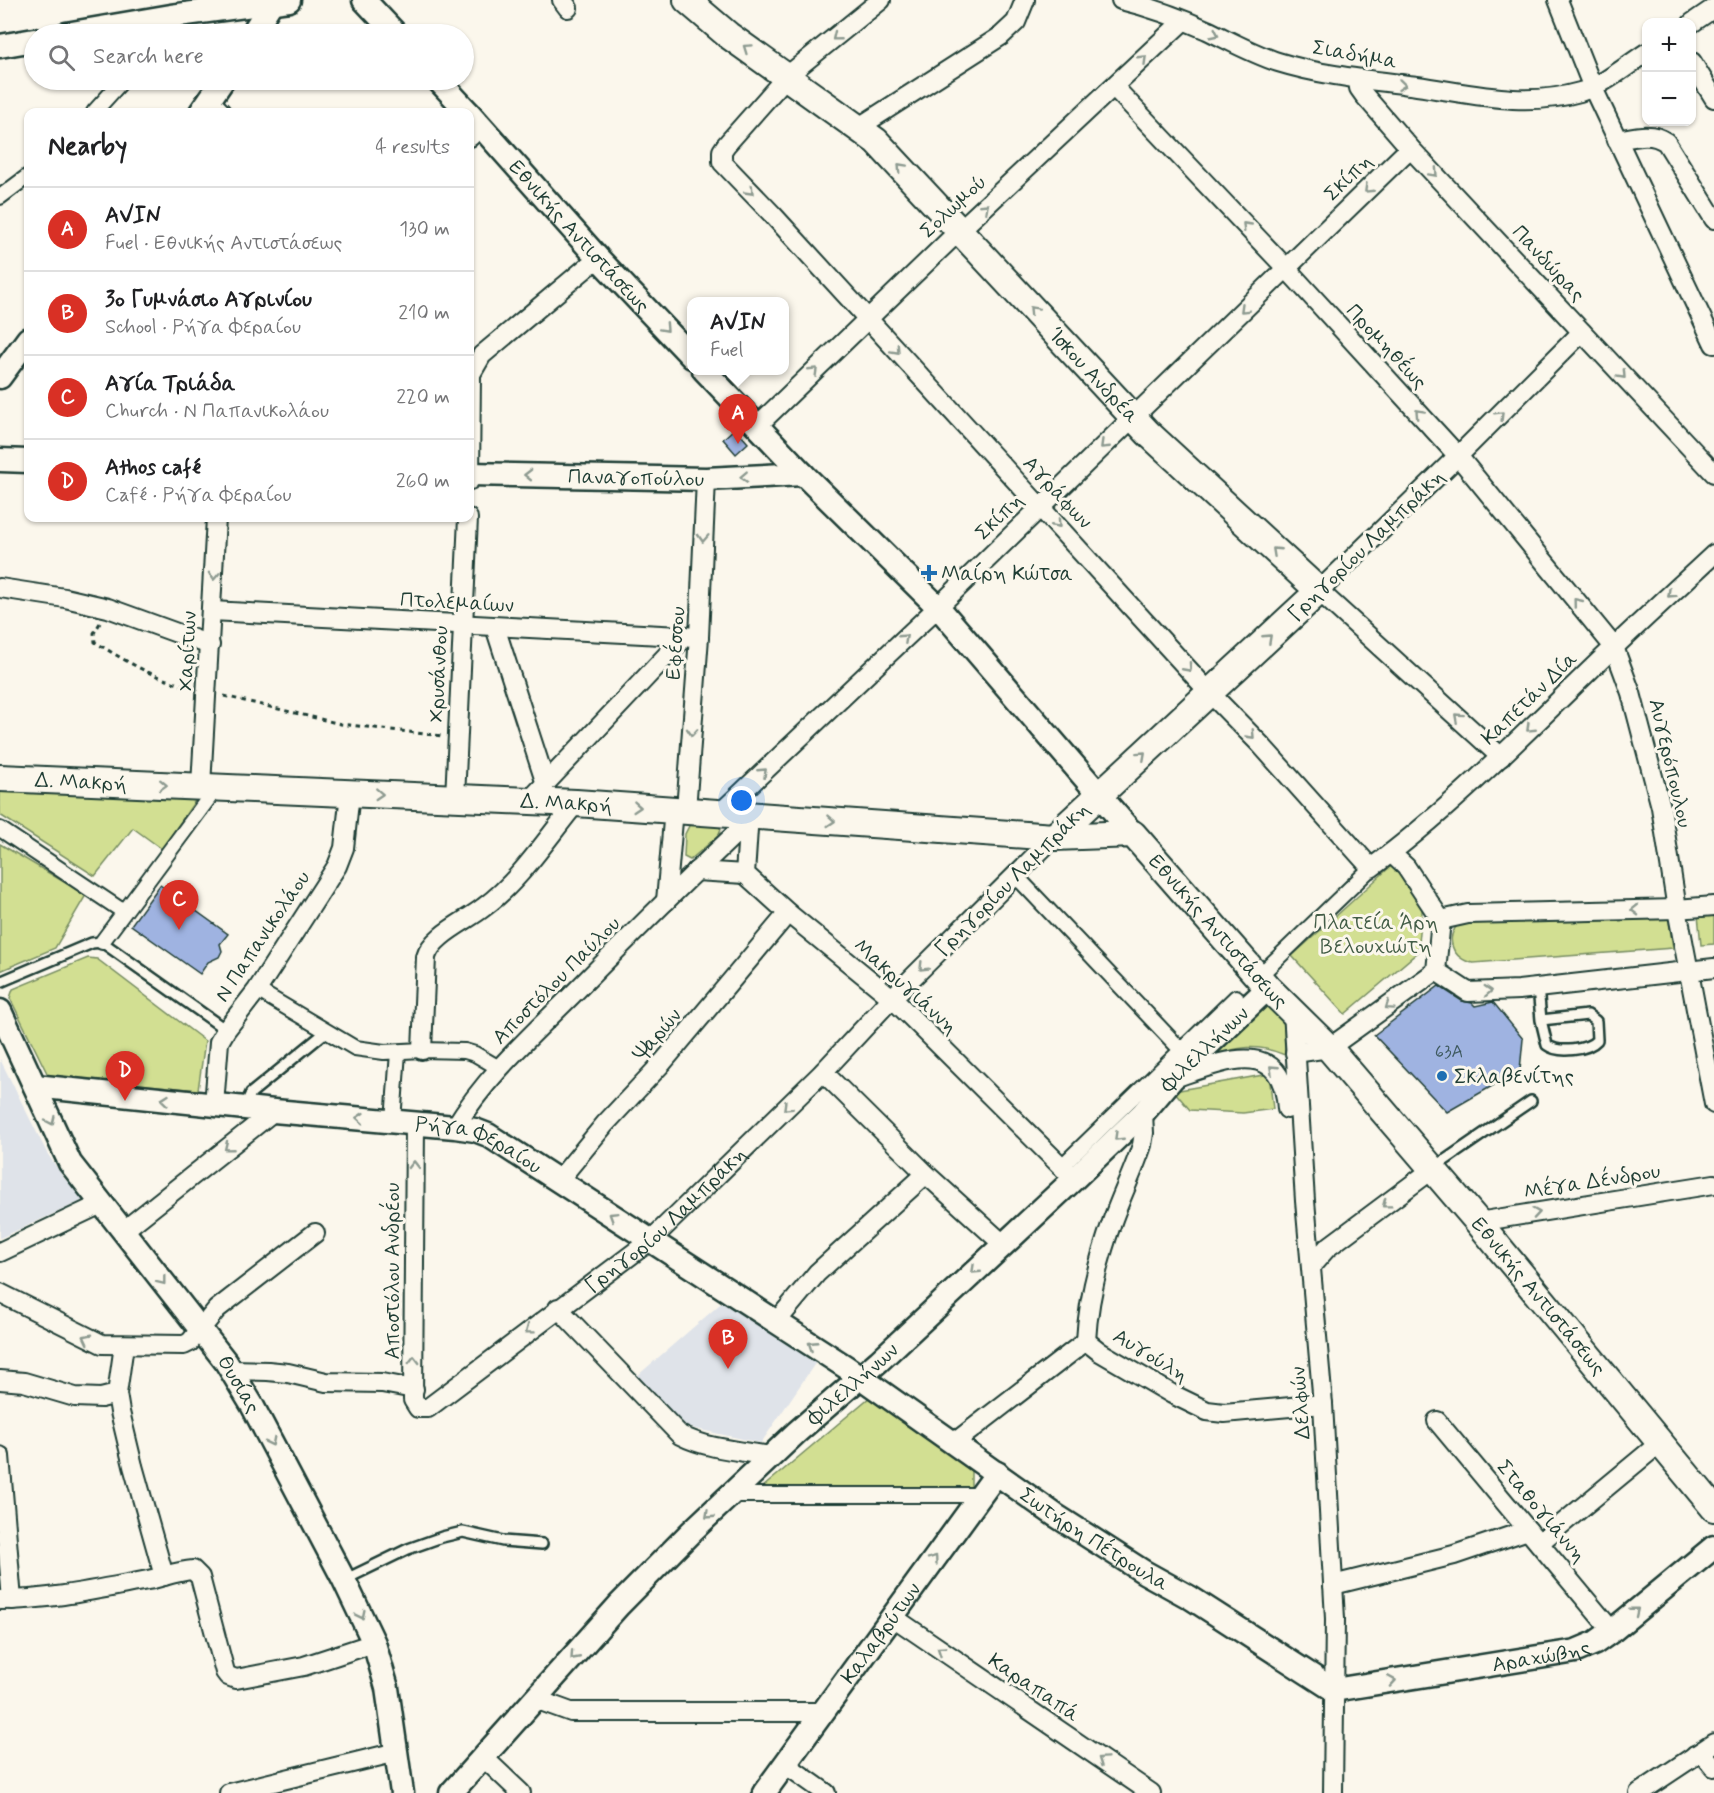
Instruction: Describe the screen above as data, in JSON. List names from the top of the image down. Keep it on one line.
{"streets":{"main road":["Εθνικής Αντιστάσεως","Ίσκου Ανδρέα","Γρηγορίου Λαμπράκη","Δ. Μακρή"],"street":["Σιαδήμα","Σκίπη","Σολωμού","Πανδώρας","Προμηθέως","Παναγοπούλου","Αγράφων","Πτολεμαίων","Εφέσσου","Χαρίτων","Χρυσάνθου","Καπετάν Δία","Αυγερόπουλου","Ν Παπανικολάου","Αποστόλου Παύλου","Μακρυγιάννη","Ψαρών","Φιλελλήνων","Ρήγα Φεραίου","Μέγα Δένδρου","Αποστόλου Ανδρέου","Αυγούλη","Θυσίας","Δελφών","Σταθογιάννη","Σωτήρη Πέτρουλα","Καλαβρύτων","Αραχώβης","Καραπαπά"]},"crossings":[["Σιαδήμα","Σολωμού"],["Σιαδήμα","Πανδώρας"],["Σκίπη","Εθνικής Αντιστάσεως"],["Σκίπη","Πανδώρας"],["Σκίπη","Προμηθέως"],["Σκίπη","Ίσκου Ανδρέα"],["Σκίπη","Αγράφων"],["Σκίπη","Δ. Μακρή"],["Σολωμού","Εθνικής Αντιστάσεως"],["Σολωμού","Προμηθέως"],["Σολωμού","Ίσκου Ανδρέα"],["Σολωμού","Αγράφων"],["Εθνικής Αντιστάσεως","Παναγοπούλου"],["Εθνικής Αντιστάσεως","Γρηγορίου Λαμπράκη"],["Εθνικής Αντιστάσεως","Δ. Μακρή"],["Εθνικής Αντιστάσεως","Φιλελλήνων"],["Εθνικής Αντιστάσεως","Μέγα Δένδρου"],["Εθνικής Αντιστάσεως","Δελφών"],["Πανδώρας","Γρηγορίου Λαμπράκη"],["Προμηθέως","Γρηγορίου Λαμπράκη"],["Προμηθέως","Καπετάν Δία"],["Προμηθέως","Αυγερόπουλου"],["Ίσκου Ανδρέα","Αγράφων"],["Ίσκου Ανδρέα","Γρηγορίου Λαμπράκη"],["Ίσκου Ανδρέα","Καπετάν Δία"],["Παναγοπούλου","Εφέσσου"],["Αγράφων","Γρηγορίου Λαμπράκη"],["Αγράφων","Καπετάν Δία"],["Γρηγορίου Λαμπράκη","Δ. Μακρή"],["Γρηγορίου Λαμπράκη","Μακρυγιάννη"],["Γρηγορίου Λαμπράκη","Ρήγα Φεραίου"],["Γρηγορίου Λαμπράκη","Αποστόλου Ανδρέου"],["Πτολεμαίων","Εφέσσου"],["Πτολεμαίων","Χαρίτων"],["Πτολεμαίων","Χρυσάνθου"],["Εφέσσου","Δ. Μακρή"],["Εφέσσου","Αποστόλου Παύλου"],["Χαρίτων","Δ. Μακρή"],["Χρυσάνθου","Δ. Μακρή"],["Καπετάν Δία","Αυγερόπουλου"],["Δ. Μακρή","Ν Παπανικολάου"],["Δ. Μακρή","Αποστόλου Παύλου"],["Ν Παπανικολάου","Ρήγα Φεραίου"],["Αποστόλου Παύλου","Ρήγα Φεραίου"],["Μακρυγιάννη","Ψαρών"],["Μακρυγιάννη","Φιλελλήνων"],["Ψαρών","Ρήγα Φεραίου"],["Φιλελλήνων","Ρήγα Φεραίου"],["Φιλελλήνων","Σωτήρη Πέτρουλα"],["Ρήγα Φεραίου","Αποστόλου Ανδρέου"],["Ρήγα Φεραίου","Θυσίας"],["Ρήγα Φεραίου","Σωτήρη Πέτρουλα"],["Αυγούλη","Δελφών"],["Αυγούλη","Σωτήρη Πέτρουλα"],["Δελφών","Σωτήρη Πέτρουλα"],["Δελφών","Αραχώβης"],["Σταθογιάννη","Αραχώβης"],["Σωτήρη Πέτρουλα","Καλαβρύτων"],["Σωτήρη Πέτρουλα","Αραχώβης"],["Καλαβρύτων","Καραπαπά"]],"one_way":["Σιαδήμα","Προμηθέως","Ίσκου Ανδρέα","Παναγοπούλου","Αγράφων","Εφέσσου","Καπετάν Δία","Δ. Μακρή","Μέγα Δένδρου","Αποστόλου Ανδρέου","Θυσίας","Καλαβρύτων","Καραπαπά"],"parks":["Πλατεία Άρη Βελουχιώτη"],"places":{"health":["Μαίρη Κώτσα"],"other":["Σκλαβενίτης"]},"house_numbers":["63Α"],"page":{"map_buttons":["+","−"],"search":"Search here","heading":["Nearby","4 results"],"list":[{"mark":"A","name":"AVIN","note":"Fuel · Εθνικής Αντιστάσεως","value":"130 m"},{"mark":"B","name":"3ο Γυμνάσιο Αγρινίου","note":"School · Ρήγα Φεραίου","value":"210 m"},{"mark":"C","name":"Αγία Τριάδα","note":"Church · Ν Παπανικολάου","value":"220 m"},{"mark":"D","name":"Athos café","note":"Café · Ρήγα Φεραίου","value":"260 m"}],"popup":["AVIN","Fuel"],"pins":["A","C","D","B"]}}
